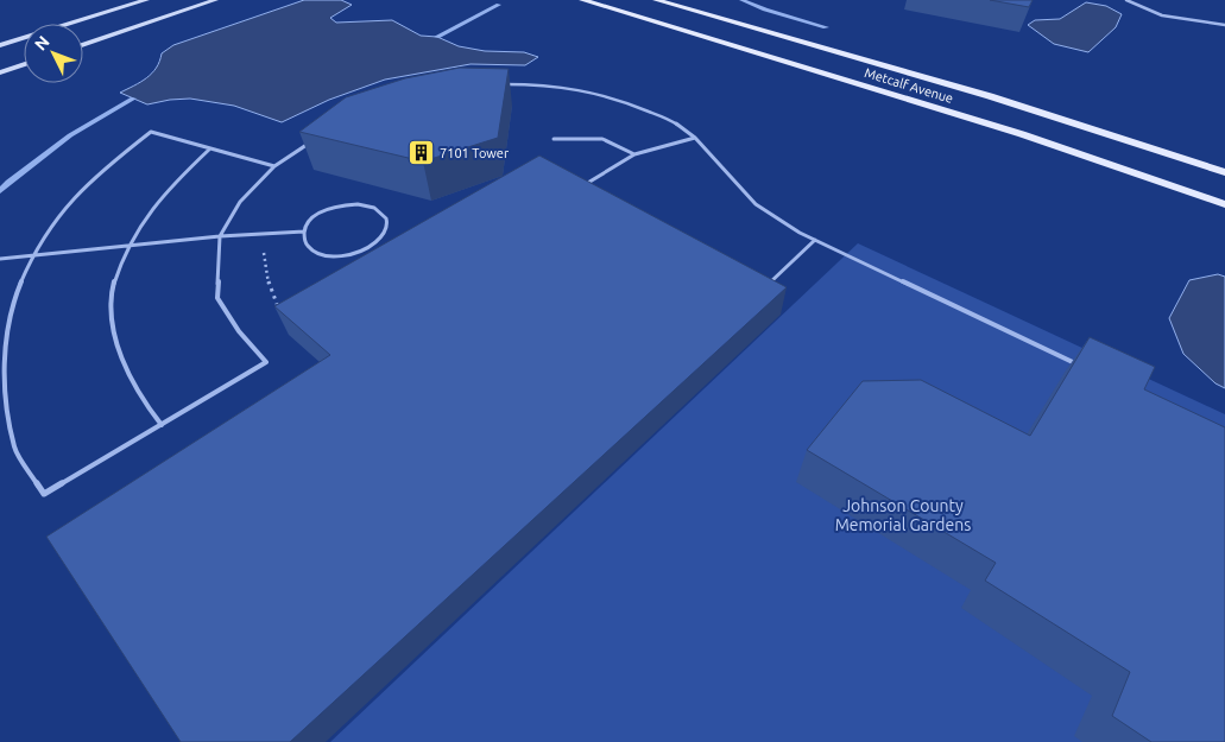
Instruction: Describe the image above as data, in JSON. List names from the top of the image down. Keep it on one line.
{"streets":{"main road":["Metcalf Avenue"]},"parks":["Johnson County Memorial Gardens"],"places":{"building":["7101 Tower"]},"north":"top left"}
